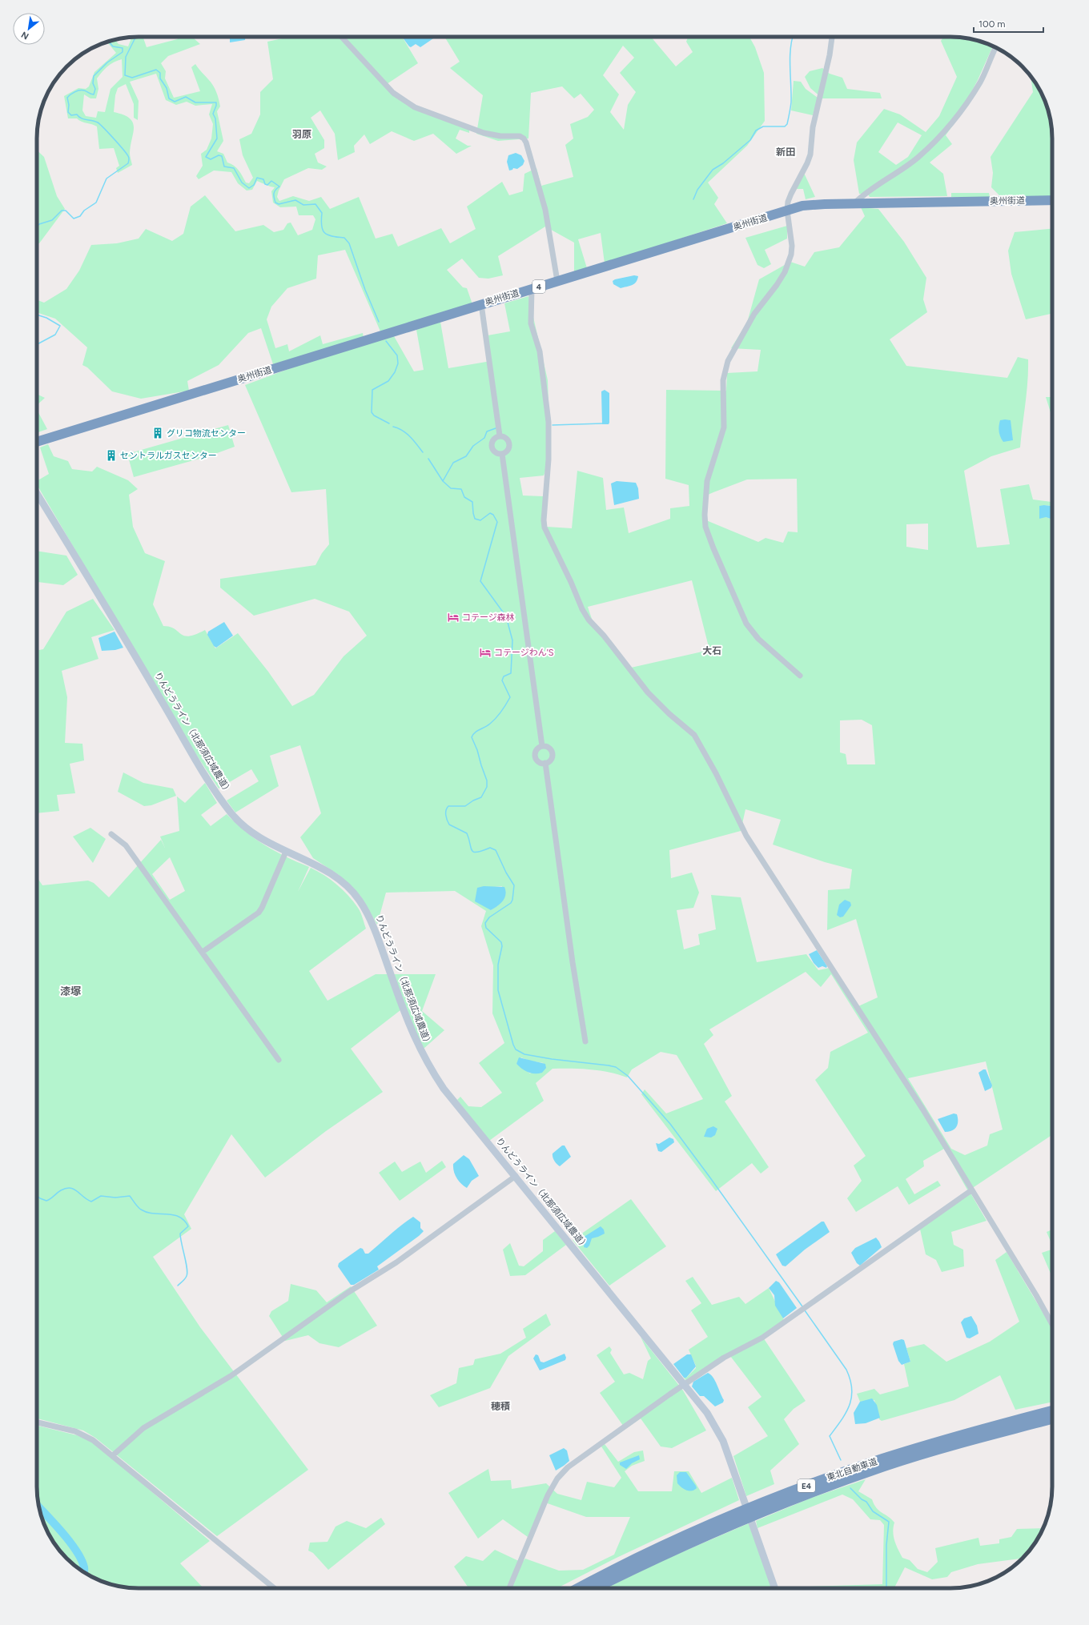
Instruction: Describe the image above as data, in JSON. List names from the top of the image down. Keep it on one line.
{"streets":{"highway":["奥州街道","4","東北自動車道","E4"],"street":["りんどうライン（北那須広域農道）"]},"districts":["羽原","新田","大石","漆塚","穂積"],"places":{"building":["グリコ物流センター","セントラルガスセンター"],"hotel":["コテージ森林","コテージわん’S"]},"scale_bar":"100 m","north":"bottom left"}
